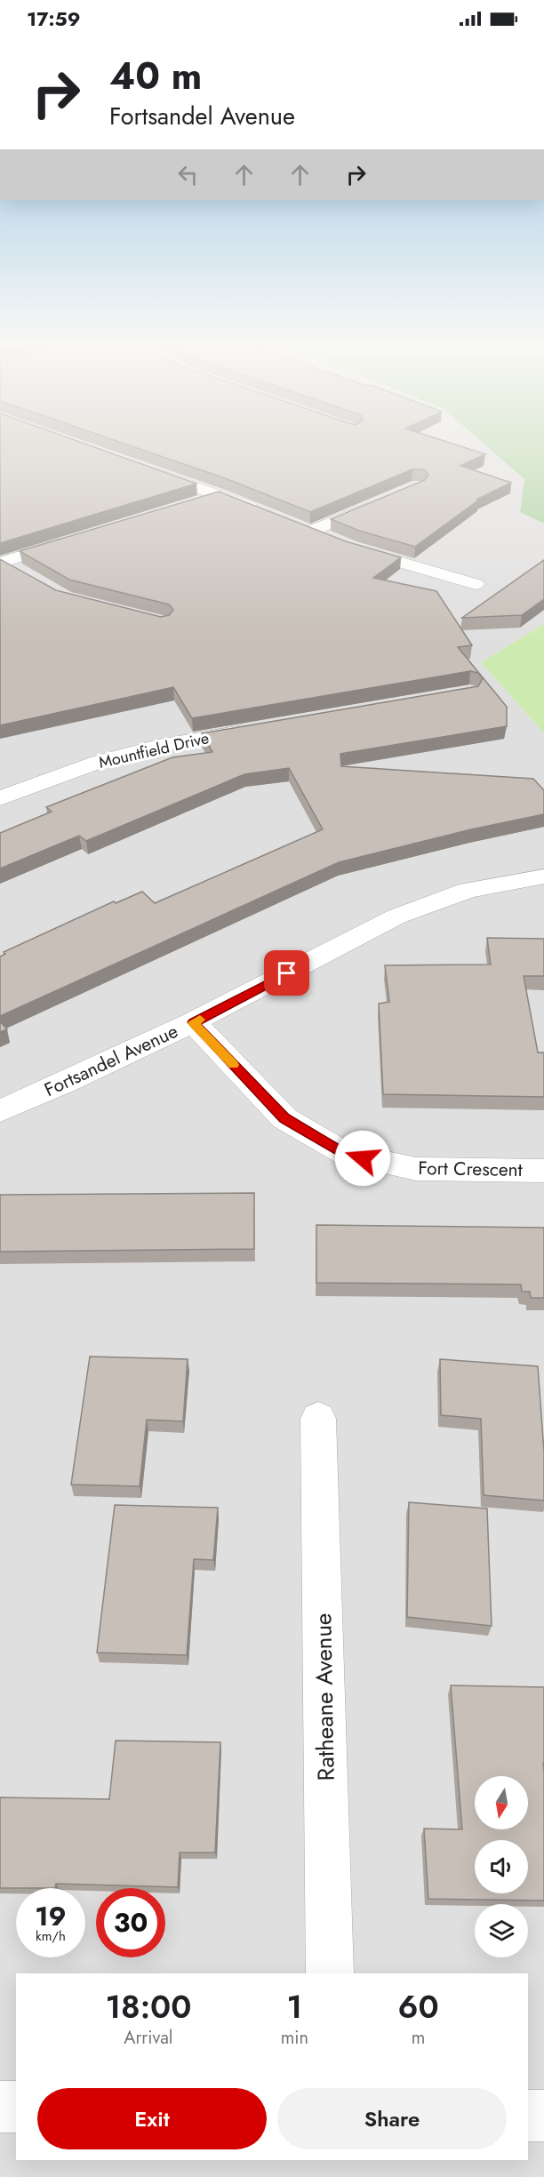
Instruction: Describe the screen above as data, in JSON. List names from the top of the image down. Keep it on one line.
{"streets":{"street":["Mountfield Drive","Fortsandel Avenue","Fort Crescent","Ratheane Avenue"]},"crossings":[["Fortsandel Avenue","Fort Crescent"]],"north":"bottom","page":{"status":"17:59","turn":["40 m","Fortsandel Avenue"],"speed":"19 km/h","limit":"30","eta":["18:00","Arrival","1","min","60","m"],"buttons":["Exit","Share"]}}
